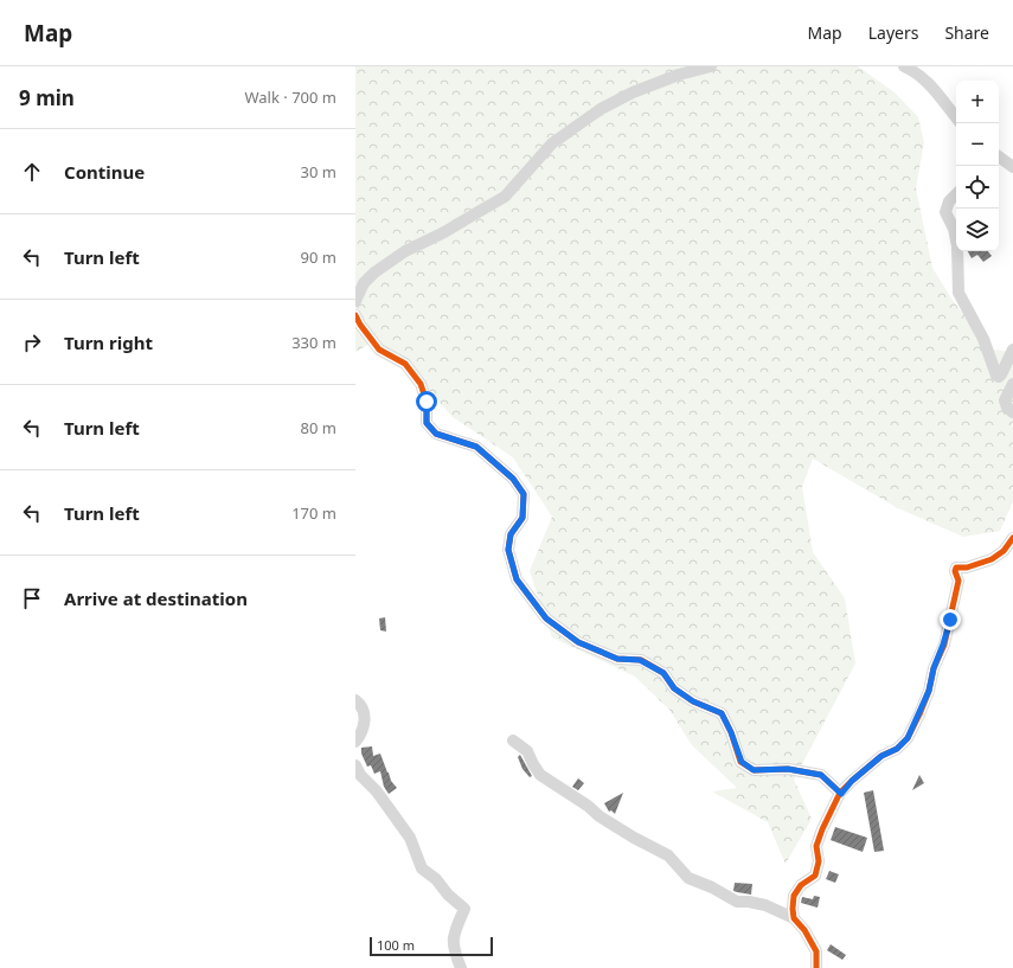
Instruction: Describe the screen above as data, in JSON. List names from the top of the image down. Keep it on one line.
{"scale_bar":"100 m","page":{"header":"Map","nav":["Map","Layers","Share"],"heading":["9 min","Walk · 700 m"],"map_buttons":["+","−"],"list":[["Continue","30 m"],["Turn left","90 m"],["Turn right","330 m"],["Turn left","80 m"],["Turn left","170 m"],"Arrive at destination"],"scale":"100 m"}}
